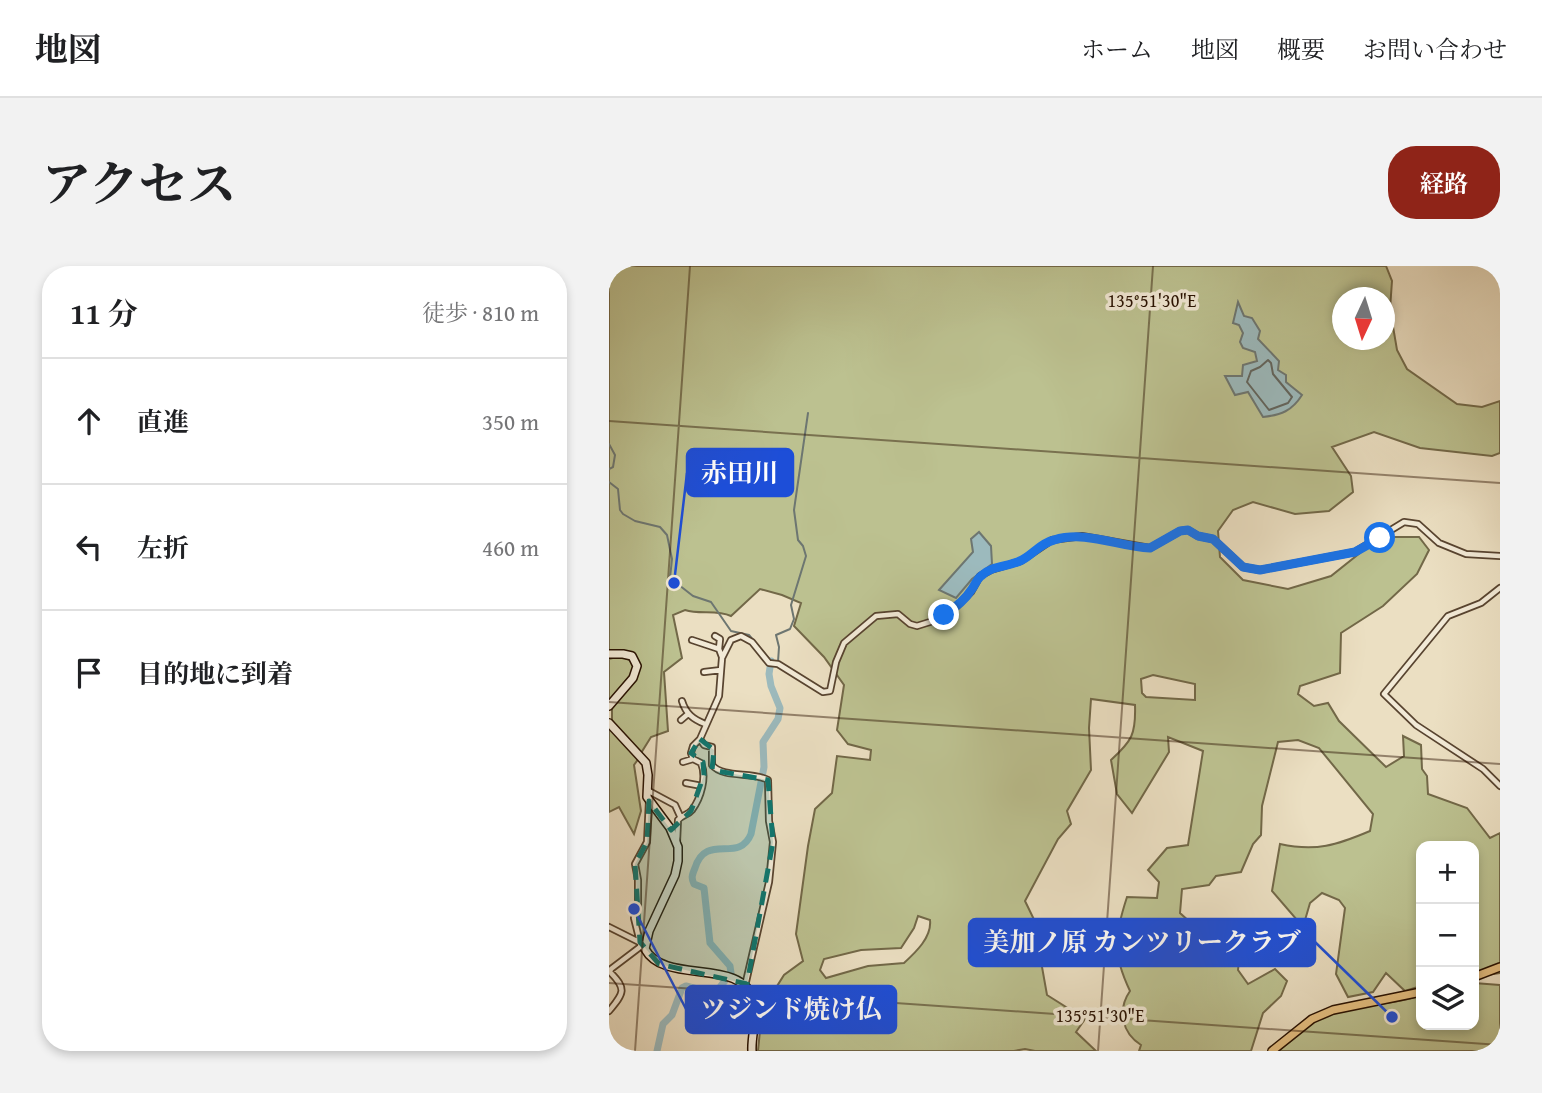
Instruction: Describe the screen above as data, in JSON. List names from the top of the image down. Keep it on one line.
{"places":["赤田川","ツジンド焼け仏","美加ノ原 カンツリークラブ"],"north":"bottom","page":{"header":"地図","nav":["ホーム","地図","概要","お問い合わせ"],"title":"アクセス","buttons":"経路","heading":["11 分","徒歩 · 810 m"],"list":[["直進","350 m"],["左折","460 m"],"目的地に到着"],"map_buttons":["+","−"]},"coordinates":["135°51'30\"E"]}
